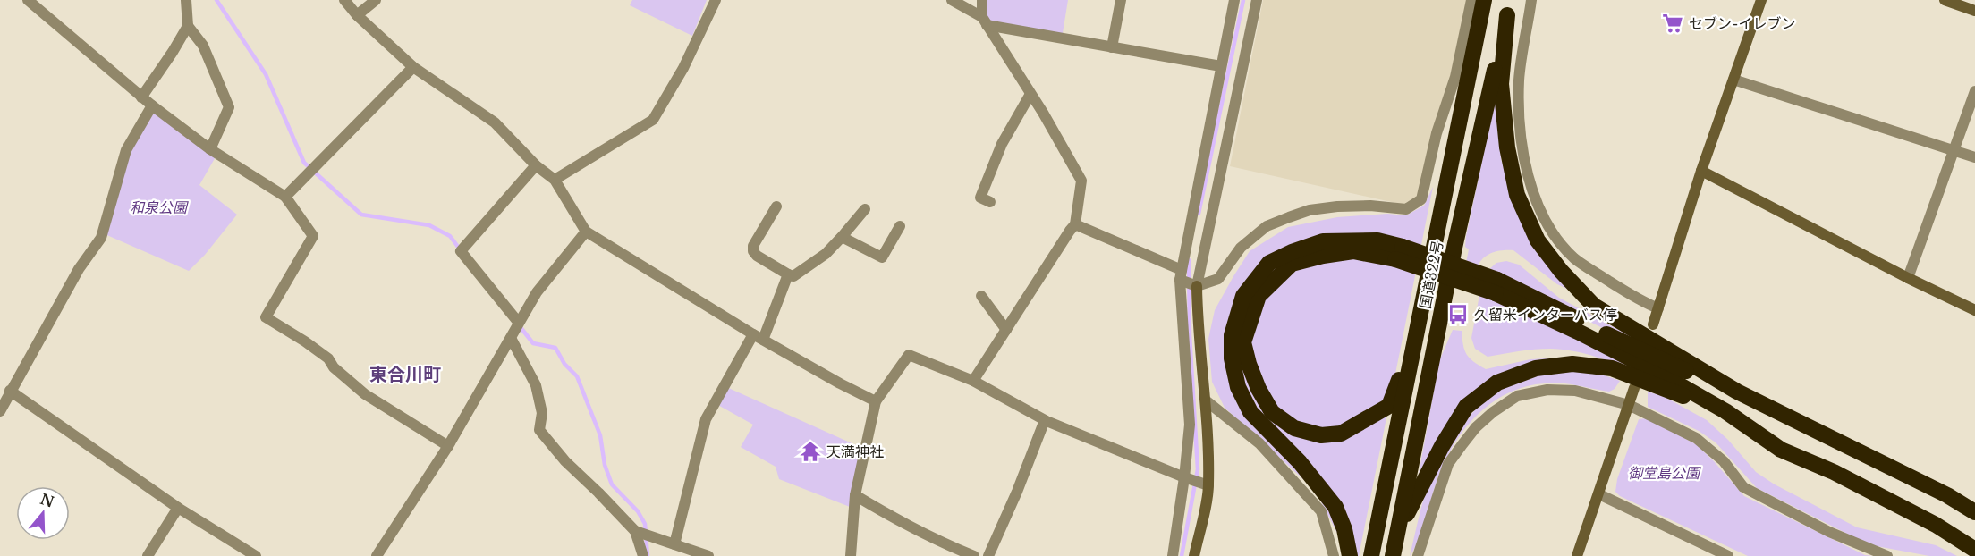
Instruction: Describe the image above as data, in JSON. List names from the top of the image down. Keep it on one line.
{"streets":{"highway":["国道322号"]},"districts":["東合川町"],"parks":["和泉公園","御堂島公園"],"places":{"supermarket":["セブン-イレブン"],"bus stop":["久留米インターバス停"],"temple":["天満神社"]},"north":"top"}
